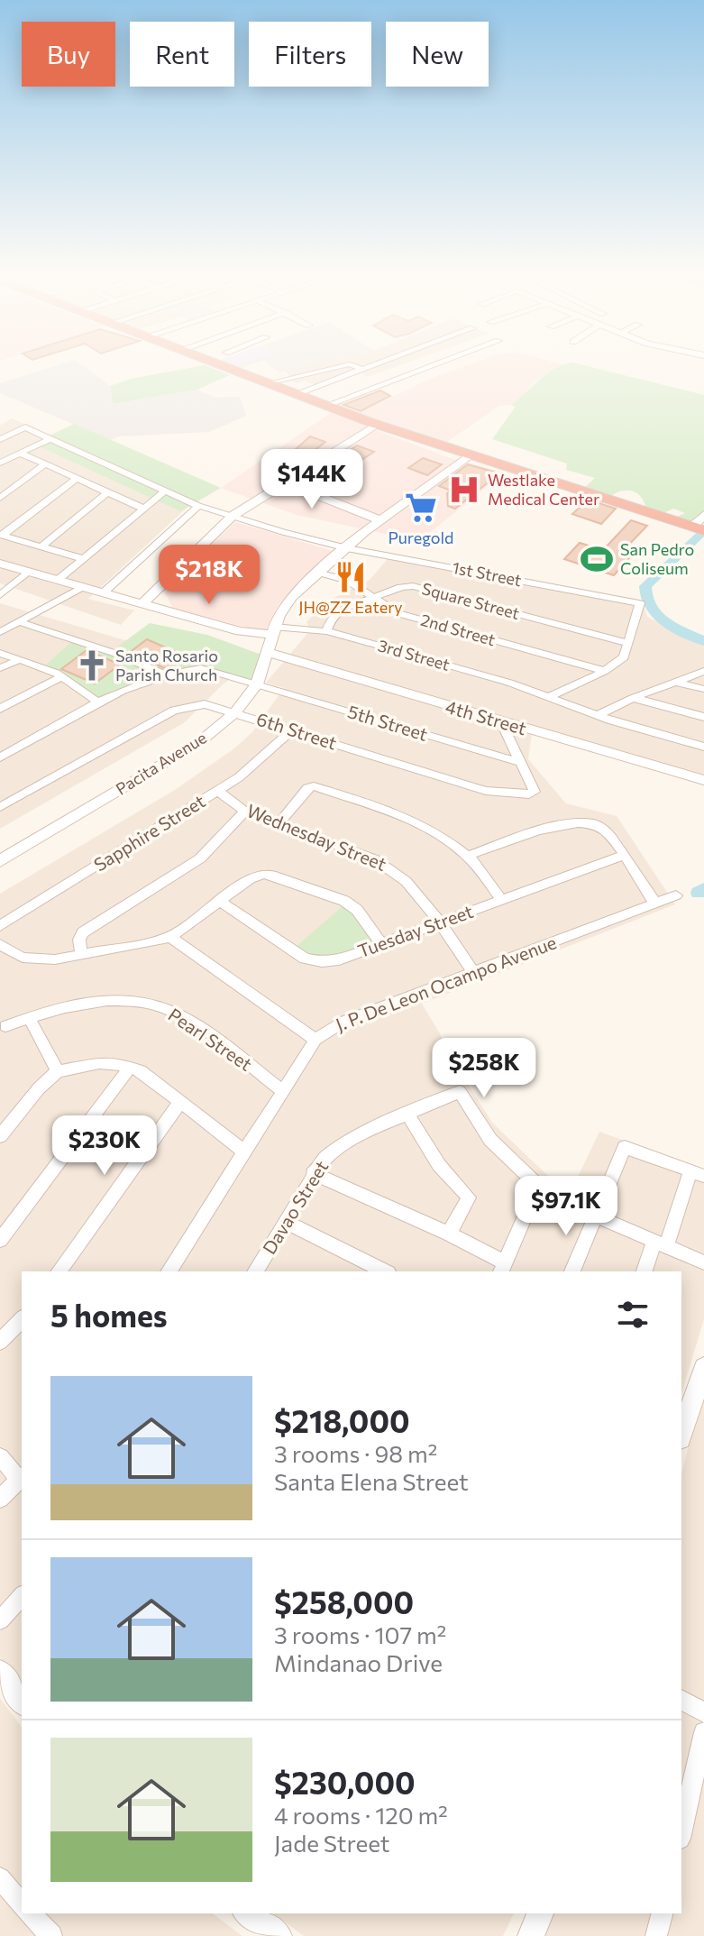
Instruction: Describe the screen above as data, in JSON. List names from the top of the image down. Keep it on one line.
{"streets":{"street":["1st Street","Square Street","2nd Street","3rd Street","4th Street","5th Street","6th Street","Pacita Avenue","Sapphire Street","Wednesday Street","Tuesday Street","J. P. De Leon Ocampo Avenue","Pearl Street","Davao Street"]},"crossings":[["1st Street","Square Street"],["1st Street","2nd Street"],["1st Street","3rd Street"],["1st Street","Pacita Avenue"],["Square Street","2nd Street"],["Square Street","3rd Street"],["2nd Street","Pacita Avenue"],["3rd Street","Pacita Avenue"],["4th Street","6th Street"],["4th Street","Pacita Avenue"],["5th Street","6th Street"],["5th Street","Pacita Avenue"],["6th Street","Pacita Avenue"],["6th Street","Sapphire Street"],["Sapphire Street","Wednesday Street"],["Wednesday Street","Tuesday Street"],["Wednesday Street","J. P. De Leon Ocampo Avenue"],["J. P. De Leon Ocampo Avenue","Pearl Street"]],"places":{"hospital":["Westlake Medical Center"],"supermarket":["Puregold"],"sports":["San Pedro Coliseum"],"restaurant":["JH@ZZ Eatery"],"church":["Santo Rosario Parish Church"]},"page":{"chip":["Buy","Rent","Filters","New"],"price":["$144K","$218K","$258K","$230K","$97.1K"],"heading":"5 homes","list":[{"name":"$218,000","note":"3 rooms · 98 m² · Santa Elena Street"},{"name":"$258,000","note":"3 rooms · 107 m² · Mindanao Drive"},{"name":"$230,000","note":"4 rooms · 120 m² · Jade Street"}]}}
